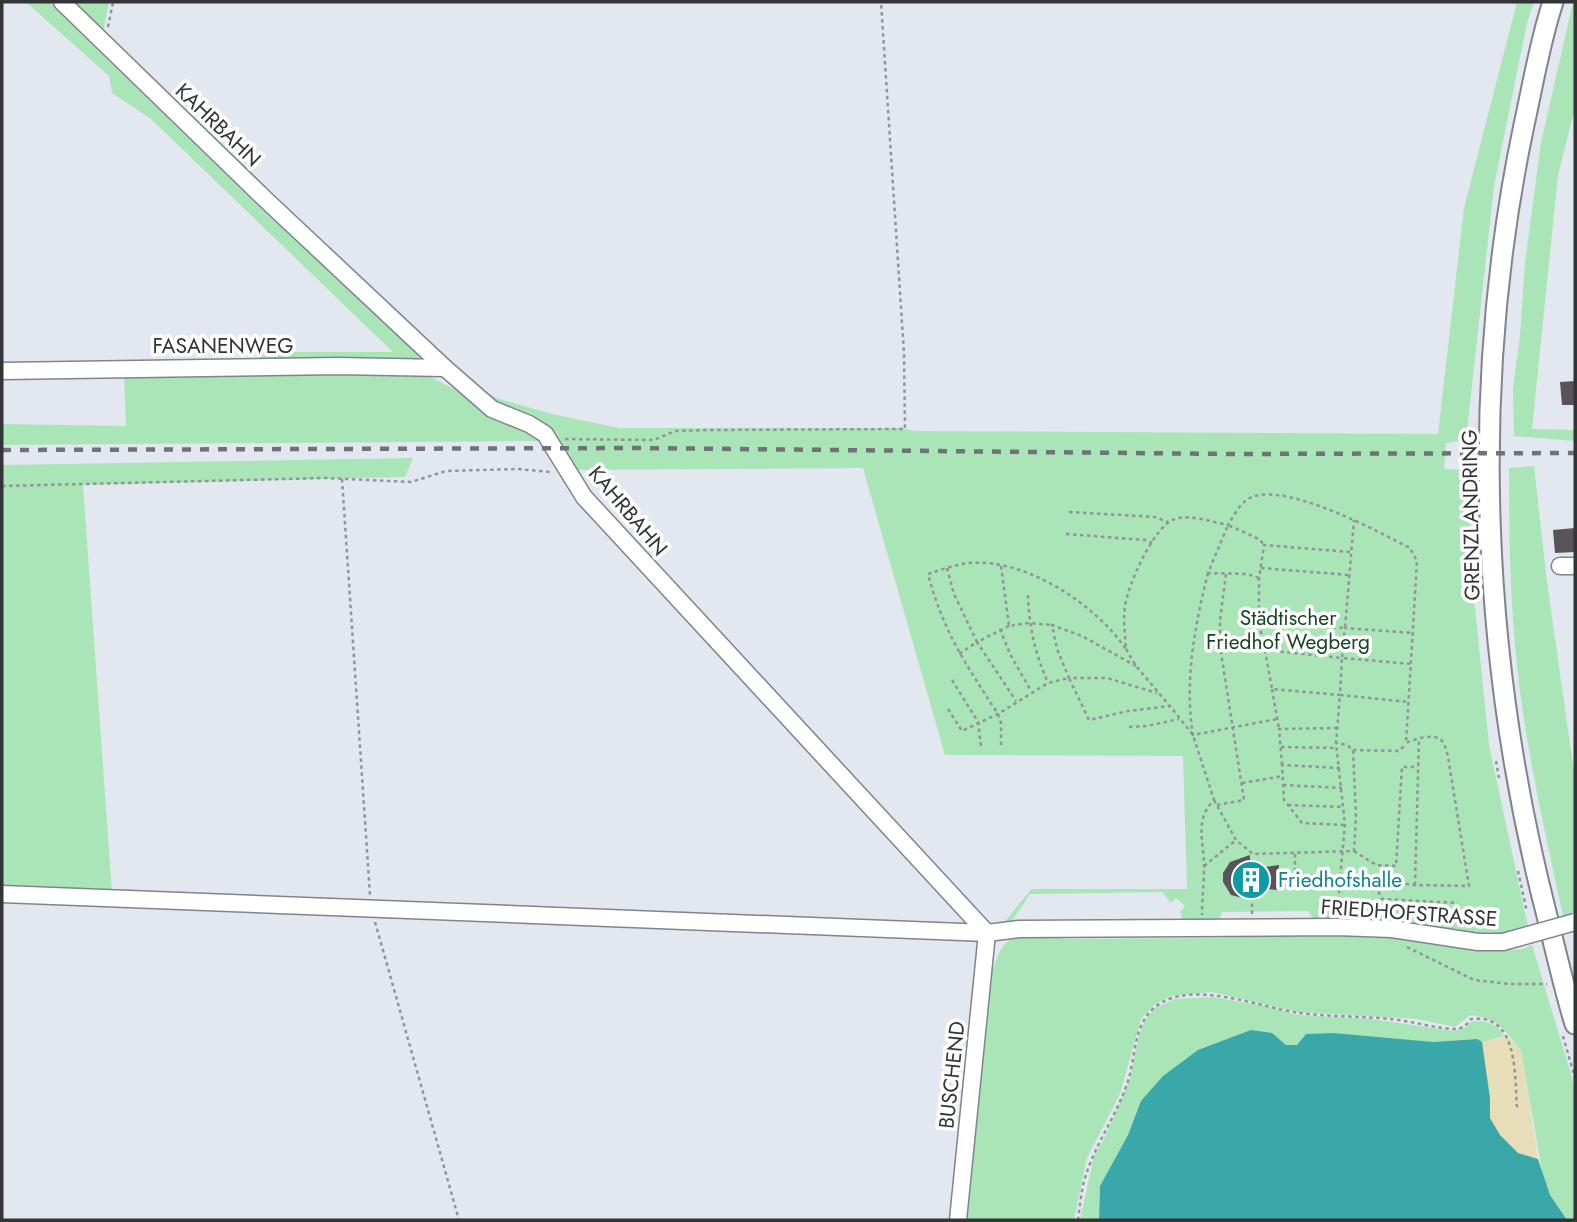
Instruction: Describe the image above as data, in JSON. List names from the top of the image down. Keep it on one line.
{"streets":{"main road":["GRENZLANDRING"],"street":["KAHRBAHN","FASANENWEG","FRIEDHOFSTRASSE","BUSCHEND"]},"crossings":[["KAHRBAHN","FASANENWEG"],["KAHRBAHN","FRIEDHOFSTRASSE"],["KAHRBAHN","BUSCHEND"],["FRIEDHOFSTRASSE","BUSCHEND"]],"parks":["Städtischer Friedhof Wegberg"],"places":{"building":["Friedhofshalle"]}}
